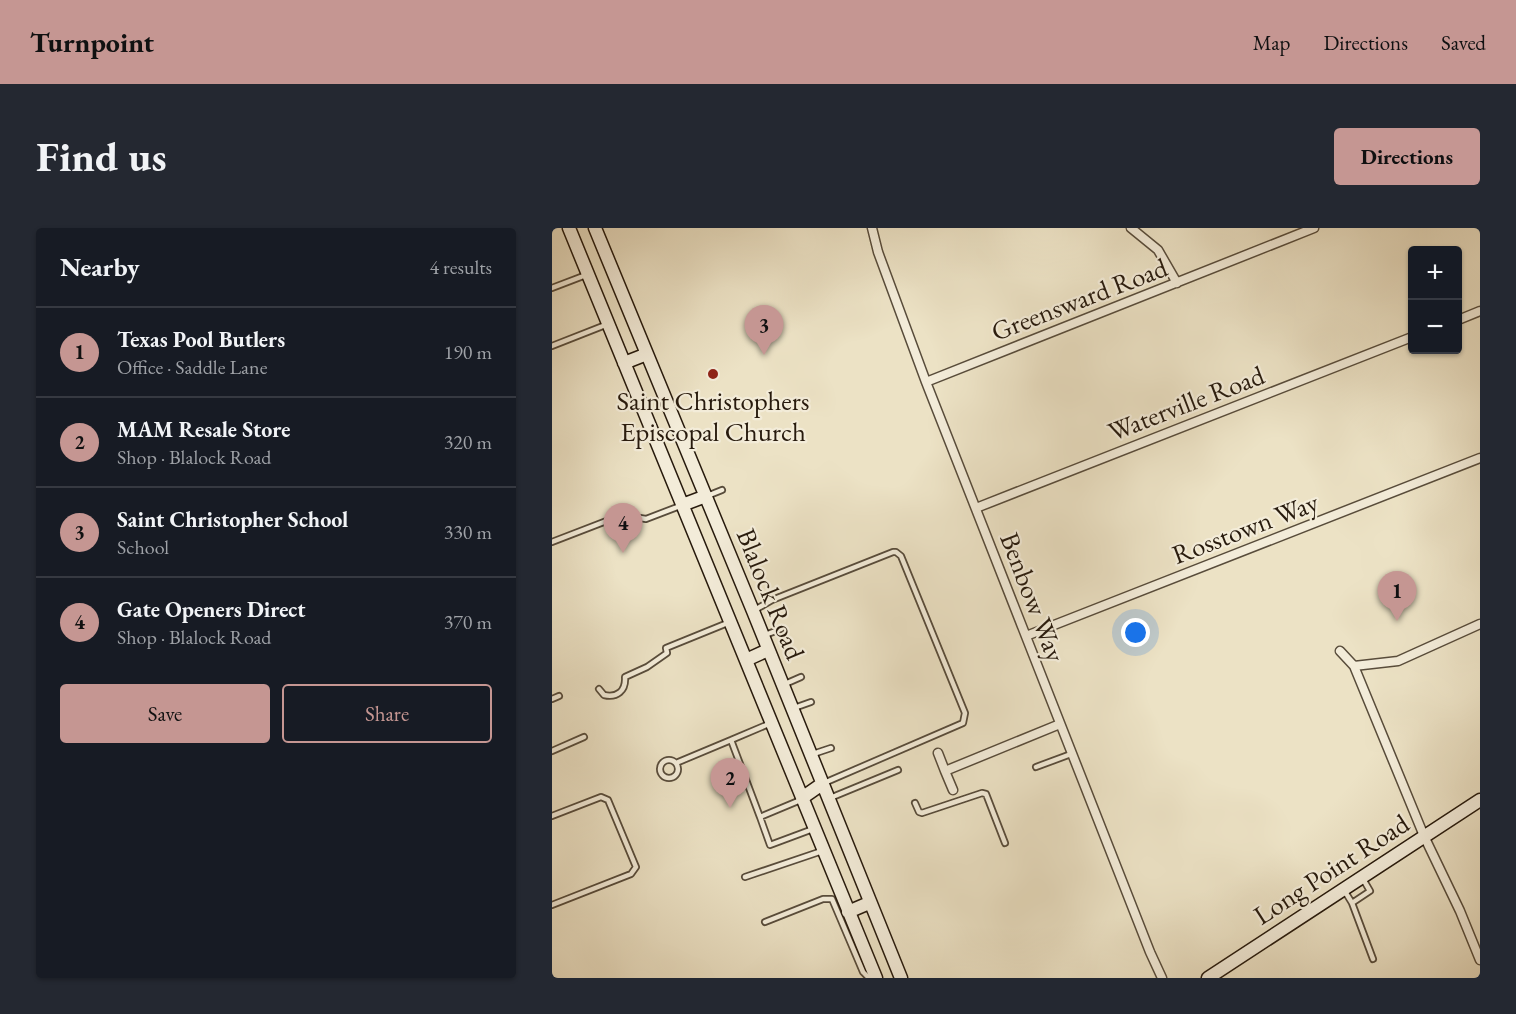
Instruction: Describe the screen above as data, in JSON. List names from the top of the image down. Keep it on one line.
{"streets":{"main road":["Blalock Road","Long Point Road"],"street":["Greensward Road","Waterville Road","Rosstown Way","Benbow Way"]},"crossings":[["Greensward Road","Benbow Way"],["Waterville Road","Benbow Way"],["Rosstown Way","Benbow Way"]],"places":["Saint Christophers Episcopal Church"],"page":{"header":"Turnpoint","nav":["Map","Directions","Saved"],"buttons":["Directions",["Save","Share"]],"title":"Find us","heading":["Nearby","4 results"],"map_buttons":["+","−"],"pins":["3","4","1","2"],"list":[{"mark":"1","name":"Texas Pool Butlers","note":"Office · Saddle Lane","value":"190 m"},{"mark":"2","name":"MAM Resale Store","note":"Shop · Blalock Road","value":"320 m"},{"mark":"3","name":"Saint Christopher School","note":"School","value":"330 m"},{"mark":"4","name":"Gate Openers Direct","note":"Shop · Blalock Road","value":"370 m"}]}}
